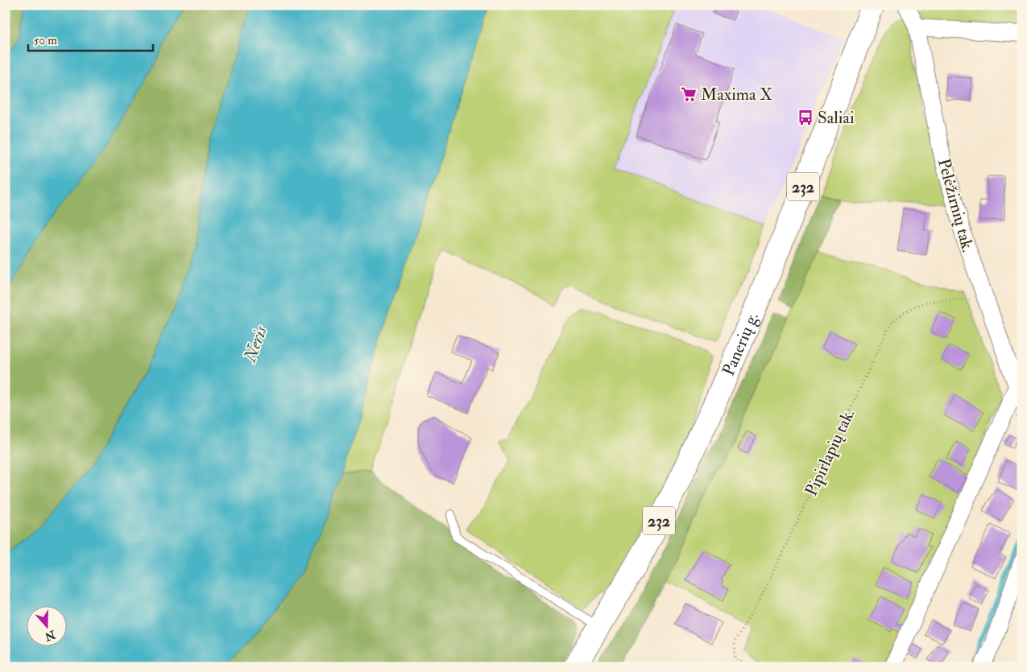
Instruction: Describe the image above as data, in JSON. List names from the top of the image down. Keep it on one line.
{"streets":{"main road":["232","Panerių g."],"street":["Pelėžirnių tak."],"path":["Pipirlapių tak."]},"crossings":[["Pelėžirnių tak.","Pipirlapių tak."]],"water":["Neris"],"places":{"supermarket":["Maxima X"],"bus stop":["Saliai"]},"scale_bar":"50 m","north":"bottom"}
